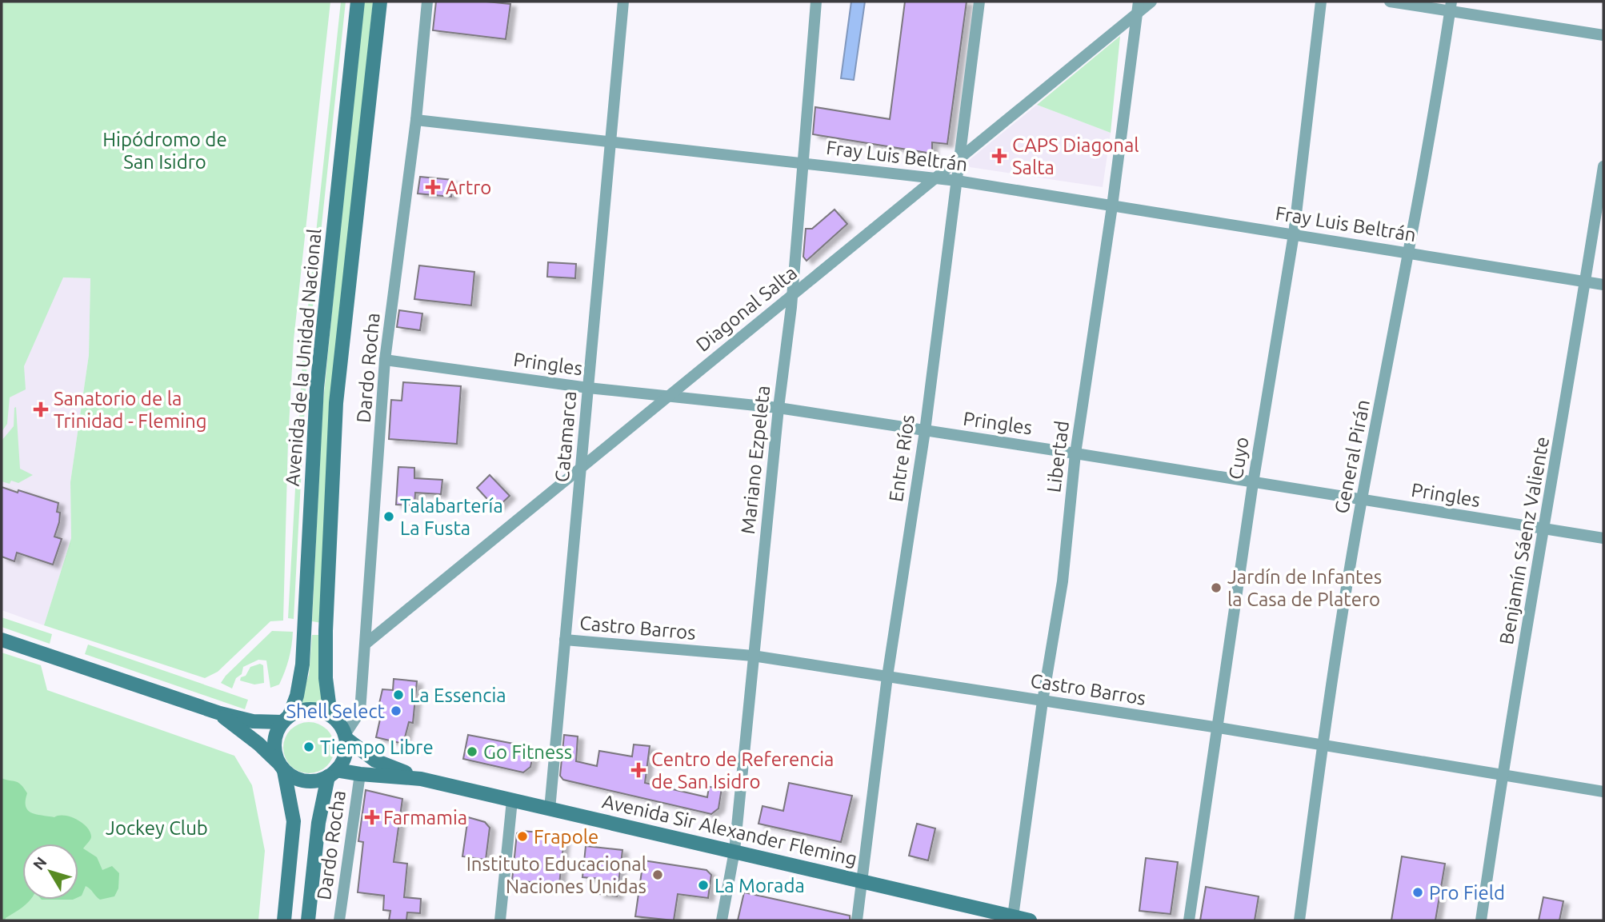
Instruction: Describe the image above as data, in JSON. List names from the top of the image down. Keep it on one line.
{"streets":{"main road":["Avenida de la Unidad Nacional","Avenida Sir Alexander Fleming"],"street":["Fray Luis Beltrán","Diagonal Salta","Pringles","Dardo Rocha","Catamarca","Libertad","General Pirán","Entre Ríos","Cuyo","Mariano Ezpeleta","Benjamín Sáenz Valiente","Castro Barros"]},"crossings":[["Fray Luis Beltrán","Diagonal Salta"],["Fray Luis Beltrán","Dardo Rocha"],["Fray Luis Beltrán","Catamarca"],["Fray Luis Beltrán","Libertad"],["Fray Luis Beltrán","General Pirán"],["Fray Luis Beltrán","Entre Ríos"],["Fray Luis Beltrán","Cuyo"],["Fray Luis Beltrán","Mariano Ezpeleta"],["Fray Luis Beltrán","Benjamín Sáenz Valiente"],["Diagonal Salta","Pringles"],["Diagonal Salta","Dardo Rocha"],["Diagonal Salta","Catamarca"],["Diagonal Salta","Libertad"],["Diagonal Salta","Entre Ríos"],["Diagonal Salta","Mariano Ezpeleta"],["Avenida de la Unidad Nacional","Dardo Rocha"],["Avenida de la Unidad Nacional","Avenida Sir Alexander Fleming"],["Pringles","Dardo Rocha"],["Pringles","Catamarca"],["Pringles","Libertad"],["Pringles","General Pirán"],["Pringles","Entre Ríos"],["Pringles","Cuyo"],["Pringles","Mariano Ezpeleta"],["Pringles","Benjamín Sáenz Valiente"],["Dardo Rocha","Avenida Sir Alexander Fleming"],["Catamarca","Castro Barros"],["Catamarca","Avenida Sir Alexander Fleming"],["Libertad","Castro Barros"],["Libertad","Avenida Sir Alexander Fleming"],["General Pirán","Castro Barros"],["Entre Ríos","Castro Barros"],["Entre Ríos","Avenida Sir Alexander Fleming"],["Cuyo","Castro Barros"],["Mariano Ezpeleta","Castro Barros"],["Mariano Ezpeleta","Avenida Sir Alexander Fleming"],["Benjamín Sáenz Valiente","Castro Barros"]],"parks":["Hipódromo de San Isidro","Jockey Club"],"places":{"health":["CAPS Diagonal Salta","Artro","Sanatorio de la Trinidad - Fleming","Centro de Referencia de San Isidro","Farmamia"],"other":["Talabartería La Fusta","Jardín de Infantes la Casa de Platero","La Essencia","Shell Select","Tiempo Libre","Go Fitness","Frapole","Instituto Educacional Naciones Unidas","La Morada","Pro Field"]},"north":"top left"}
